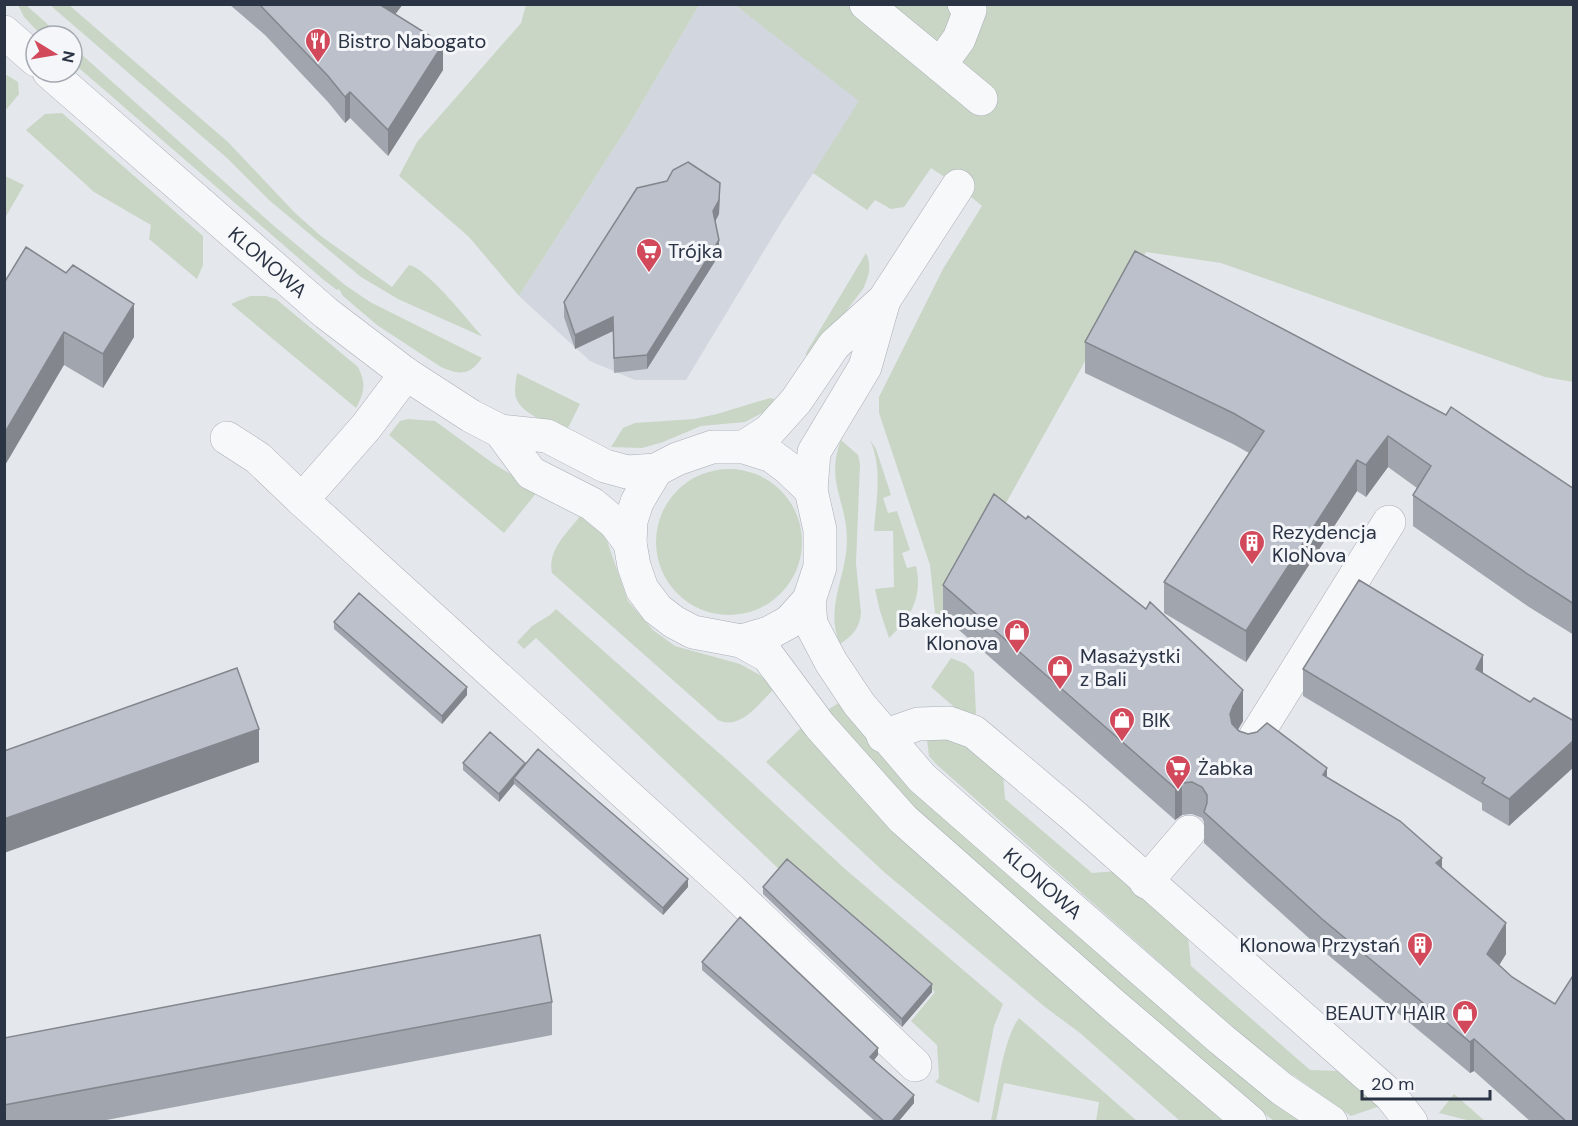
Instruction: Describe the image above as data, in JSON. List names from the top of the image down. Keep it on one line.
{"streets":{"street":["KLONOWA"]},"places":{"restaurant":["Bistro Nabogato"],"supermarket":["Trójka","Żabka"],"building":["Rezydencja KloNova","Klonowa Przystań"],"shop":["Bakehouse Klonova","Masażystki z Bali","BIK","BEAUTY HAIR"]},"scale_bar":"20 m","north":"right"}
